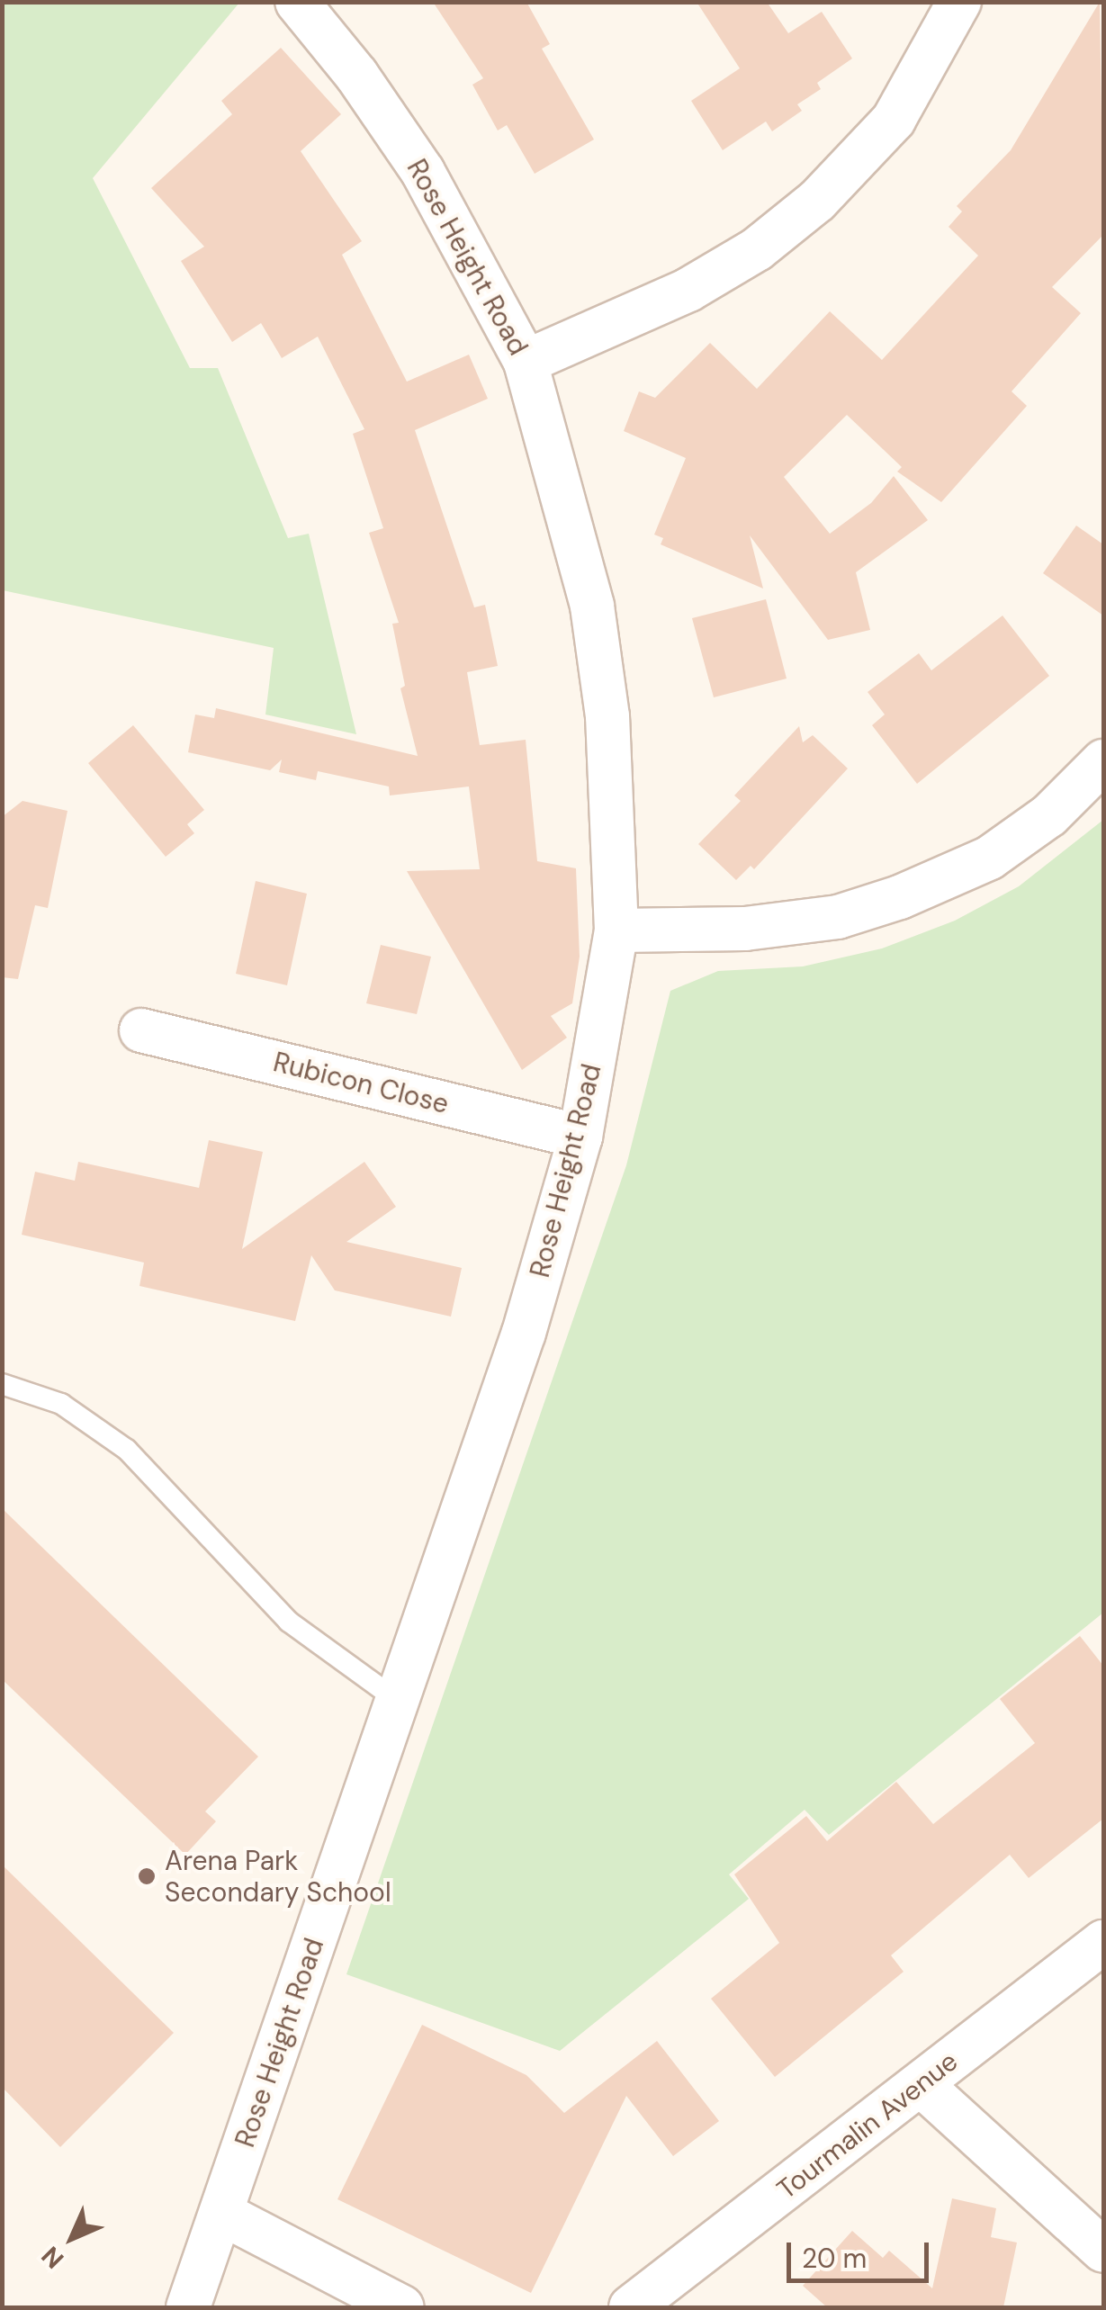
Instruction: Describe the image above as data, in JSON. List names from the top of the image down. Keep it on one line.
{"streets":{"street":["Rose Height Road","Rubicon Close","Tourmalin Avenue"]},"crossings":[["Rose Height Road","Rubicon Close"]],"places":["Arena Park Secondary School"],"scale_bar":"20 m","north":"bottom left"}
